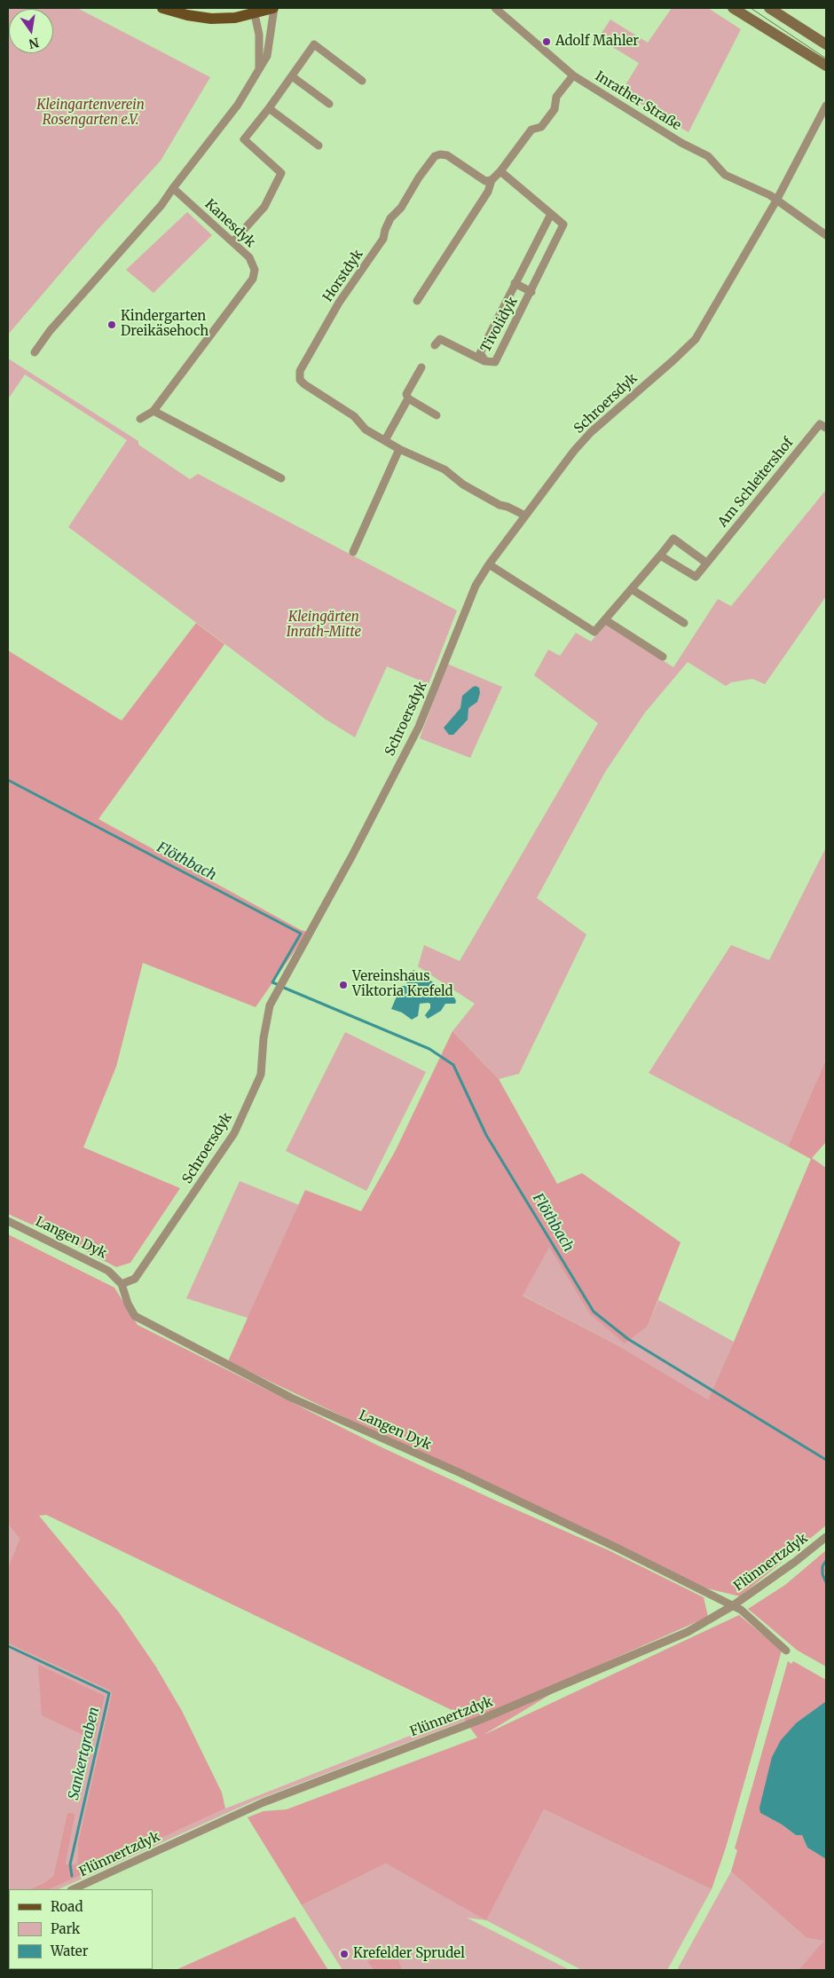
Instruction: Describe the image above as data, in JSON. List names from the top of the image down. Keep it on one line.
{"streets":{"street":["Inrather Straße","Kanesdyk","Horstdyk","Tivolidyk","Schroersdyk","Am Schleitershof","Langen Dyk","Flünnertzdyk"]},"crossings":[["Inrather Straße","Schroersdyk"],["Horstdyk","Schroersdyk"],["Schroersdyk","Langen Dyk"],["Langen Dyk","Flünnertzdyk"]],"water":["Flöthbach","Sankertgraben"],"parks":["Kleingartenverein Rosengarten e.V.","Kleingärten Inrath-Mitte"],"places":["Adolf Mahler","Kindergarten Dreikäsehoch","Vereinshaus Viktoria Krefeld","Krefelder Sprudel"],"legend":["Road","Park","Water"],"north":"bottom"}
